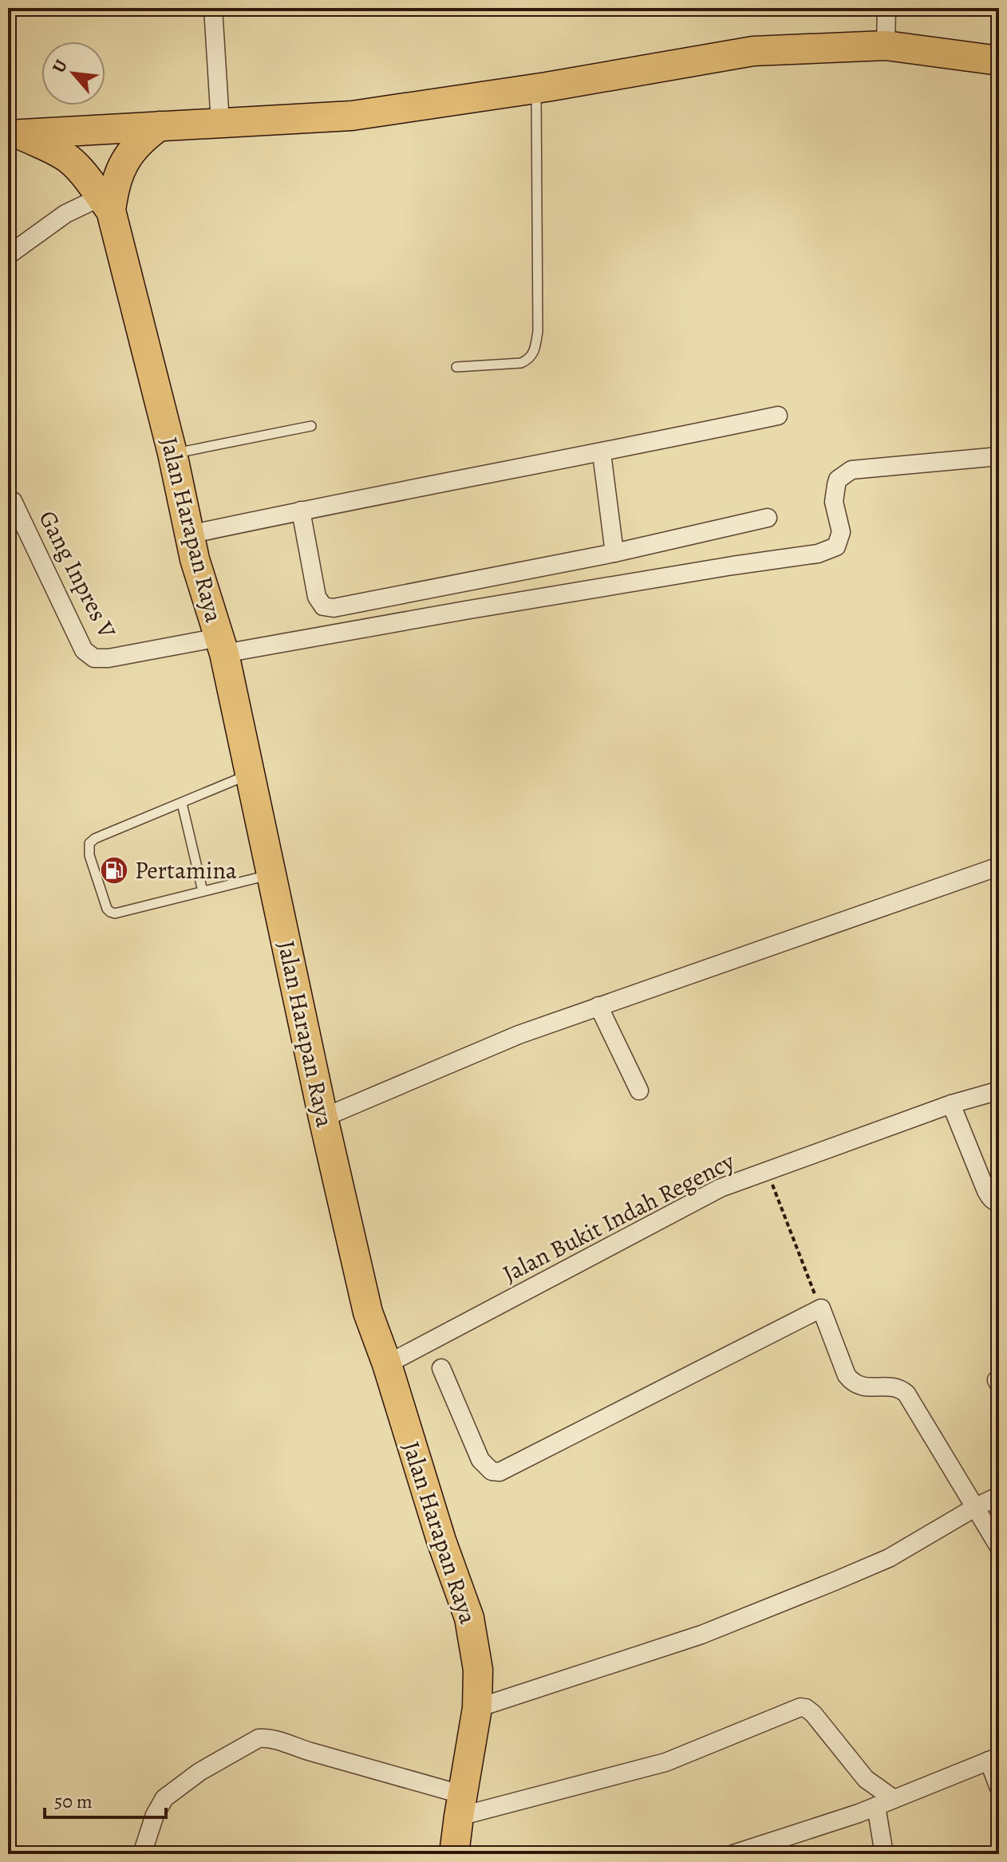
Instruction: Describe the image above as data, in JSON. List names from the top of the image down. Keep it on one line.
{"streets":{"main road":["Jalan Harapan Raya"],"street":["Gang Inpres V","Jalan Bukit Indah Regency"]},"crossings":[["Jalan Harapan Raya","Gang Inpres V"],["Jalan Harapan Raya","Jalan Bukit Indah Regency"]],"places":{"fuel station":["Pertamina"]},"scale_bar":"50 m","north":"top left"}
